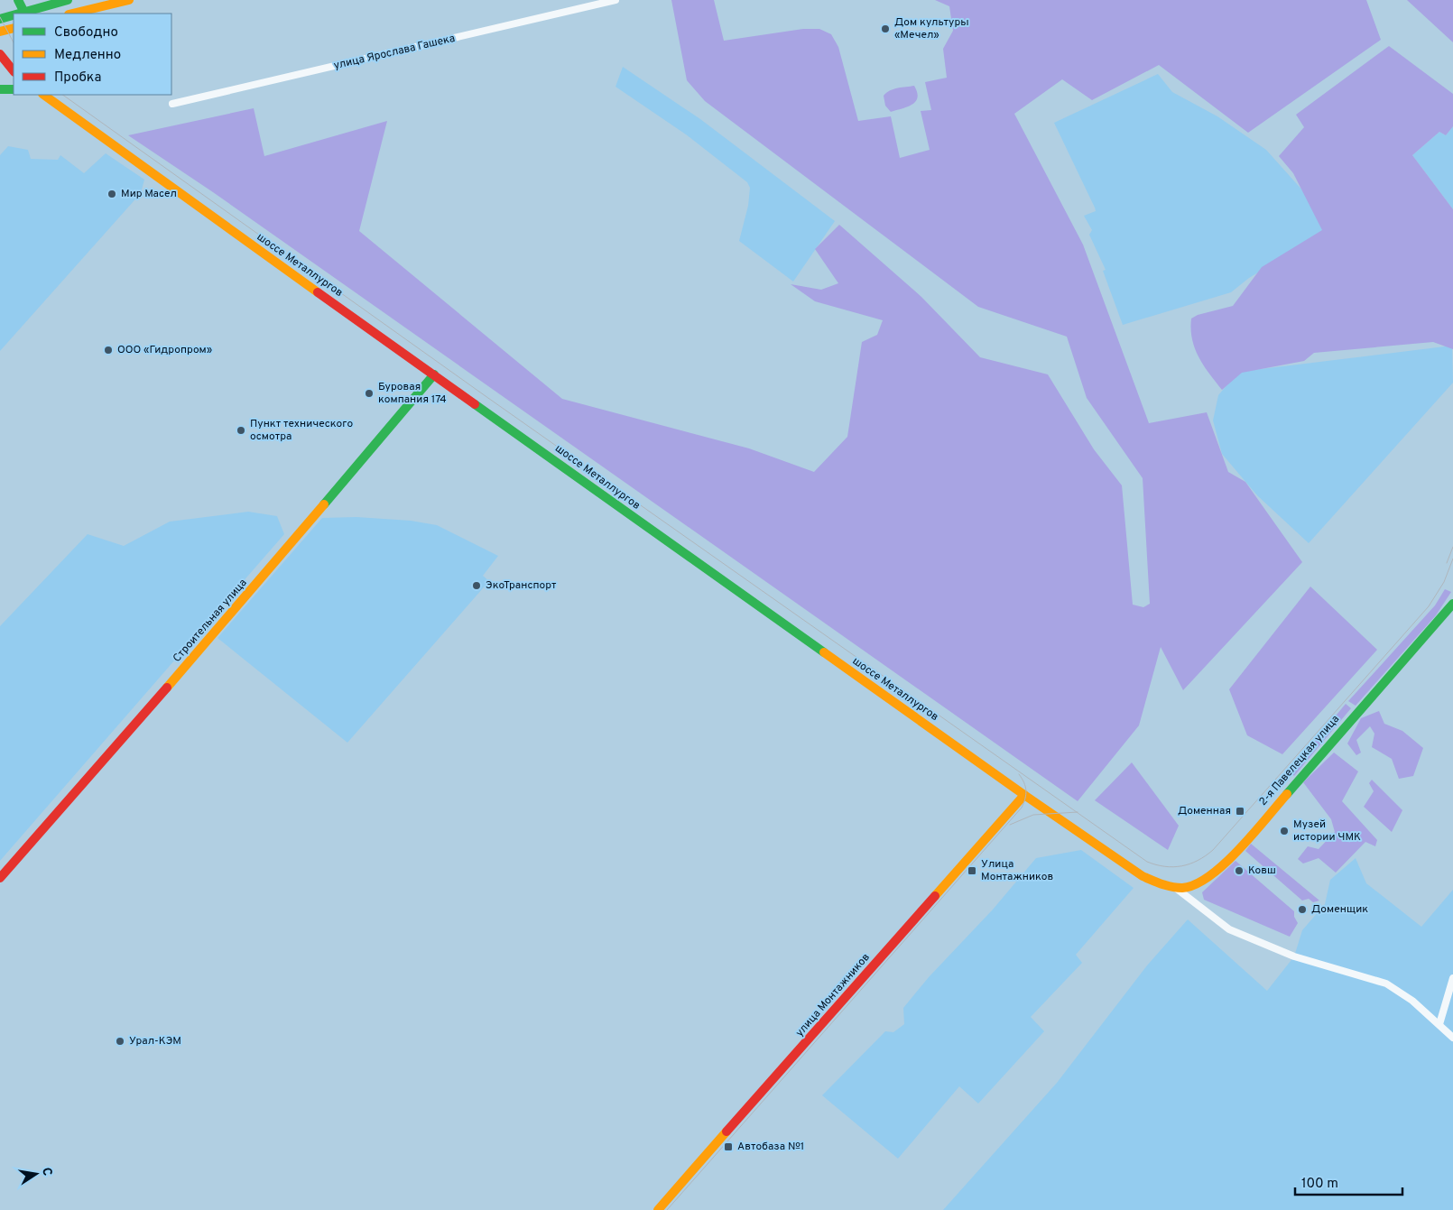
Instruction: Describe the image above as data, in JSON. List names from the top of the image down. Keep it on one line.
{"streets":{"main road":["шоссе Металлургов","Строительная улица","2-я Павелецкая улица","улица Монтажников"],"street":["улица Ярослава Гашека"]},"crossings":[["шоссе Металлургов","Строительная улица"],["шоссе Металлургов","2-я Павелецкая улица"],["шоссе Металлургов","улица Монтажников"]],"places":{"other":["Дом культуры «Мечел»","Мир Масел","ООО «Гидропром»","Буровая компания 174","Пункт технического осмотра","ЭкоТранспорт","Музей истории ЧМК","Ковш","Доменщик","Урал-КЭМ"],"transit":["Доменная","Улица Монтажников","Автобаза №1"]},"legend":["Свободно","Медленно","Пробка"],"scale_bar":"100 m","north":"right"}
